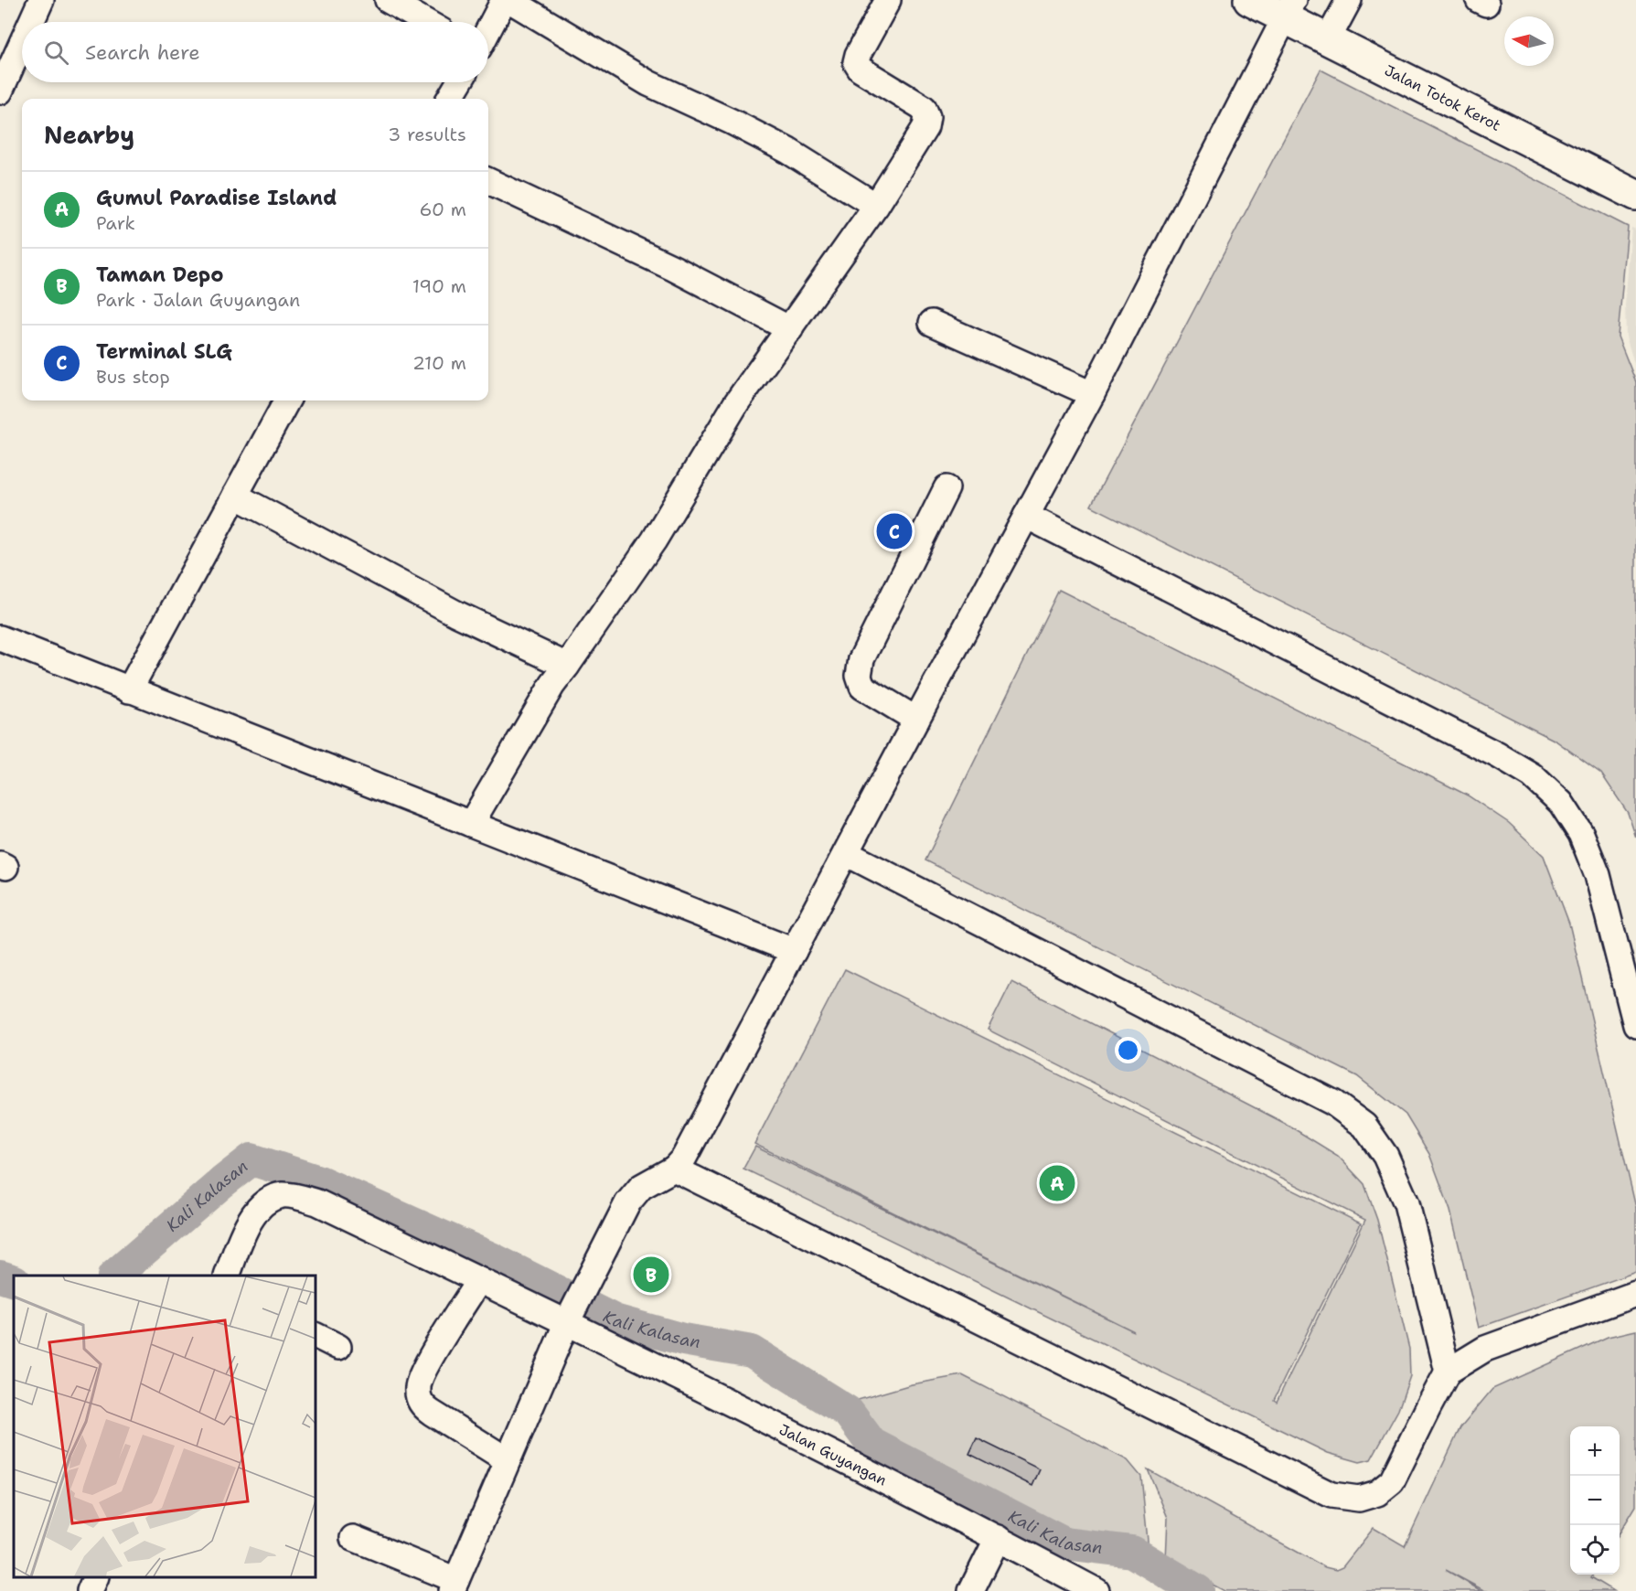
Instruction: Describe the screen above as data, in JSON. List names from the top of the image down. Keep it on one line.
{"streets":{"main road":["Jalan Totok Kerot"],"street":["Jalan Guyangan"]},"water":["Kali Kalasan"],"north":"left","page":{"search":"Search here","heading":["Nearby","3 results"],"list":[{"mark":"A","name":"Gumul Paradise Island","note":"Park","value":"60 m"},{"mark":"B","name":"Taman Depo","note":"Park · Jalan Guyangan","value":"190 m"},{"mark":"C","name":"Terminal SLG","note":"Bus stop","value":"210 m"}],"pins":["C","A","B"],"map_buttons":["+","−"]}}
